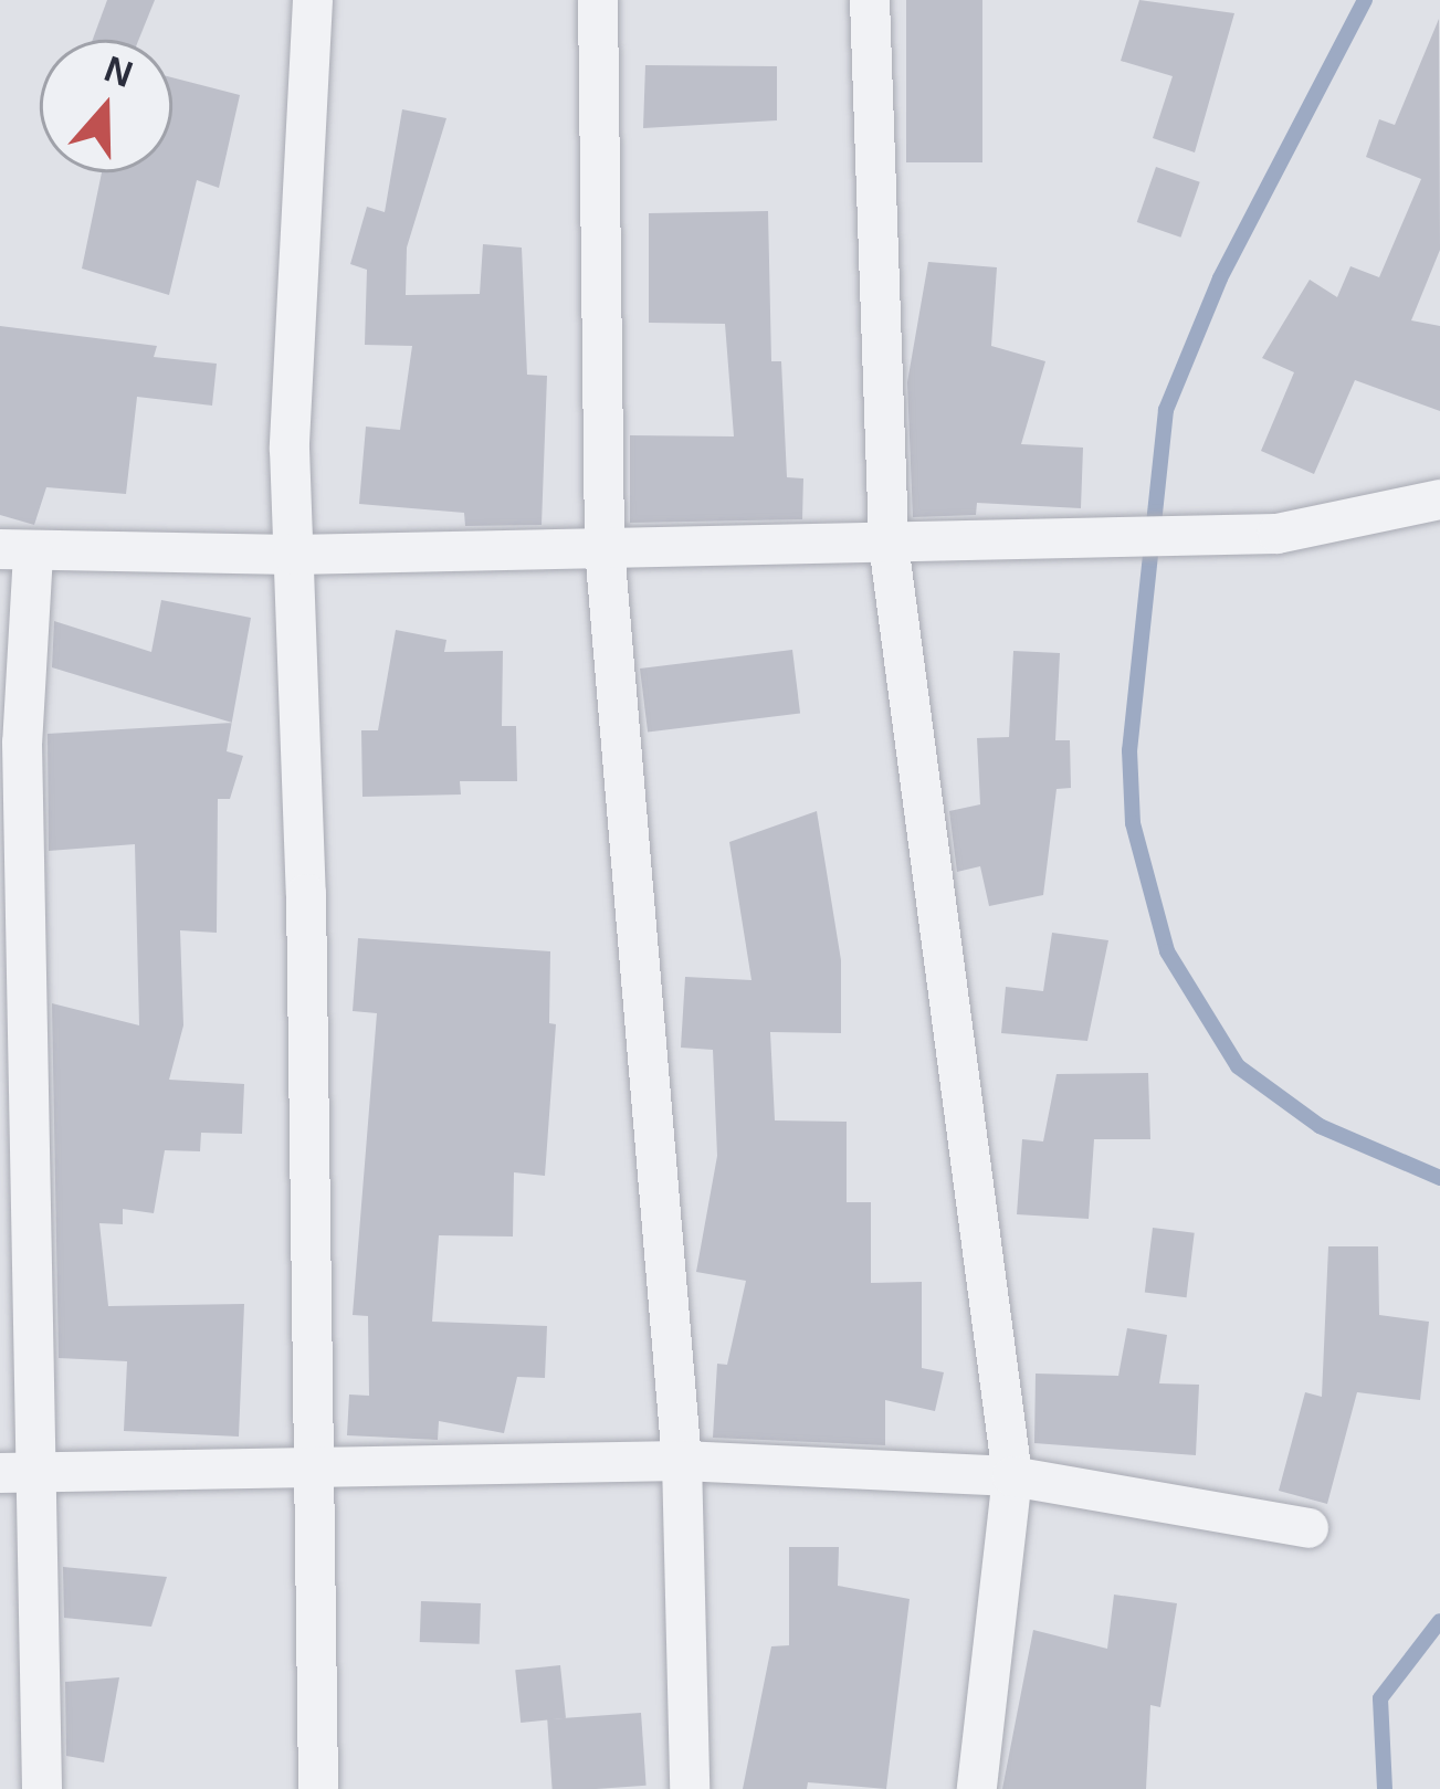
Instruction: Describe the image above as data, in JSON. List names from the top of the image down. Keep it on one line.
{"north":"top"}
